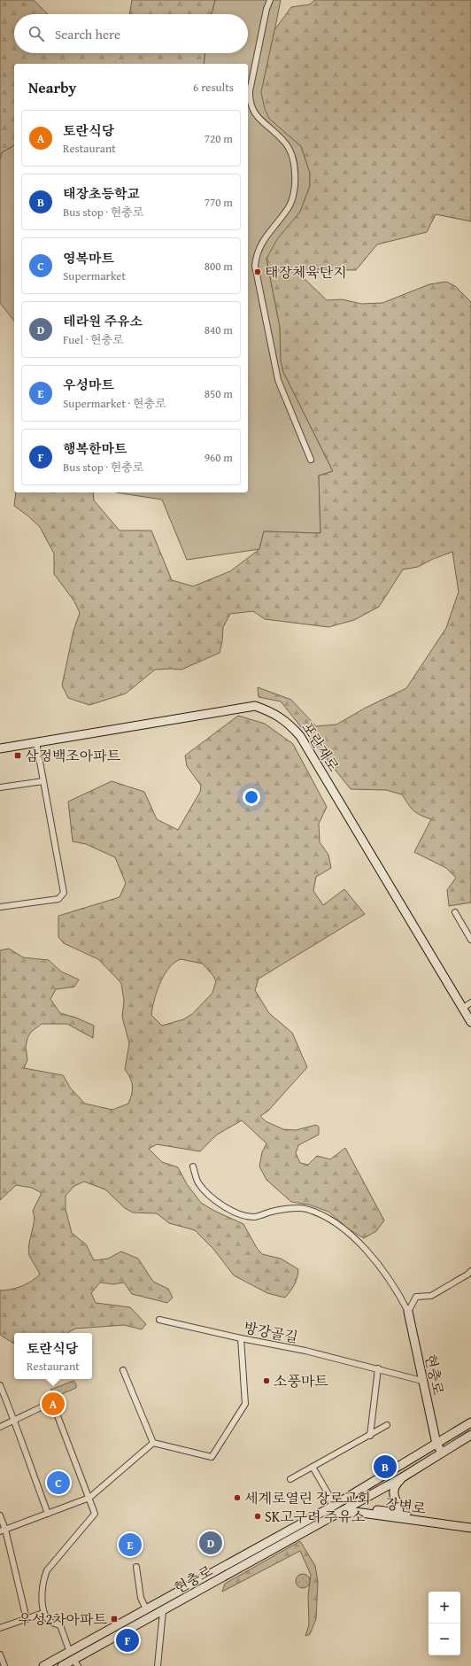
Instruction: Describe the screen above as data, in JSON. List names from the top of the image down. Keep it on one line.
{"streets":{"street":["포란재로","방강골길","현충로","강변로"]},"crossings":[["방강골길","현충로"],["현충로","강변로"]],"places":{"other":["태장체육단지","소풍마트","세계로열린 장로교회","SK고구려 주유소"],"transit":["삼정백조아파트","우성2차아파트"]},"page":{"search":"Search here","heading":["Nearby","6 results"],"list":[{"mark":"A","name":"토란식당","note":"Restaurant","value":"720 m"},{"mark":"B","name":"태장초등학교","note":"Bus stop · 현충로","value":"770 m"},{"mark":"C","name":"영복마트","note":"Supermarket","value":"800 m"},{"mark":"D","name":"테라원 주유소","note":"Fuel · 현충로","value":"840 m"},{"mark":"E","name":"우성마트","note":"Supermarket · 현충로","value":"850 m"},{"mark":"F","name":"행복한마트","note":"Bus stop · 현충로","value":"960 m"}],"popup":["토란식당","Restaurant"],"pins":["A","B","C","D","E","F"],"map_buttons":["+","−"]}}
